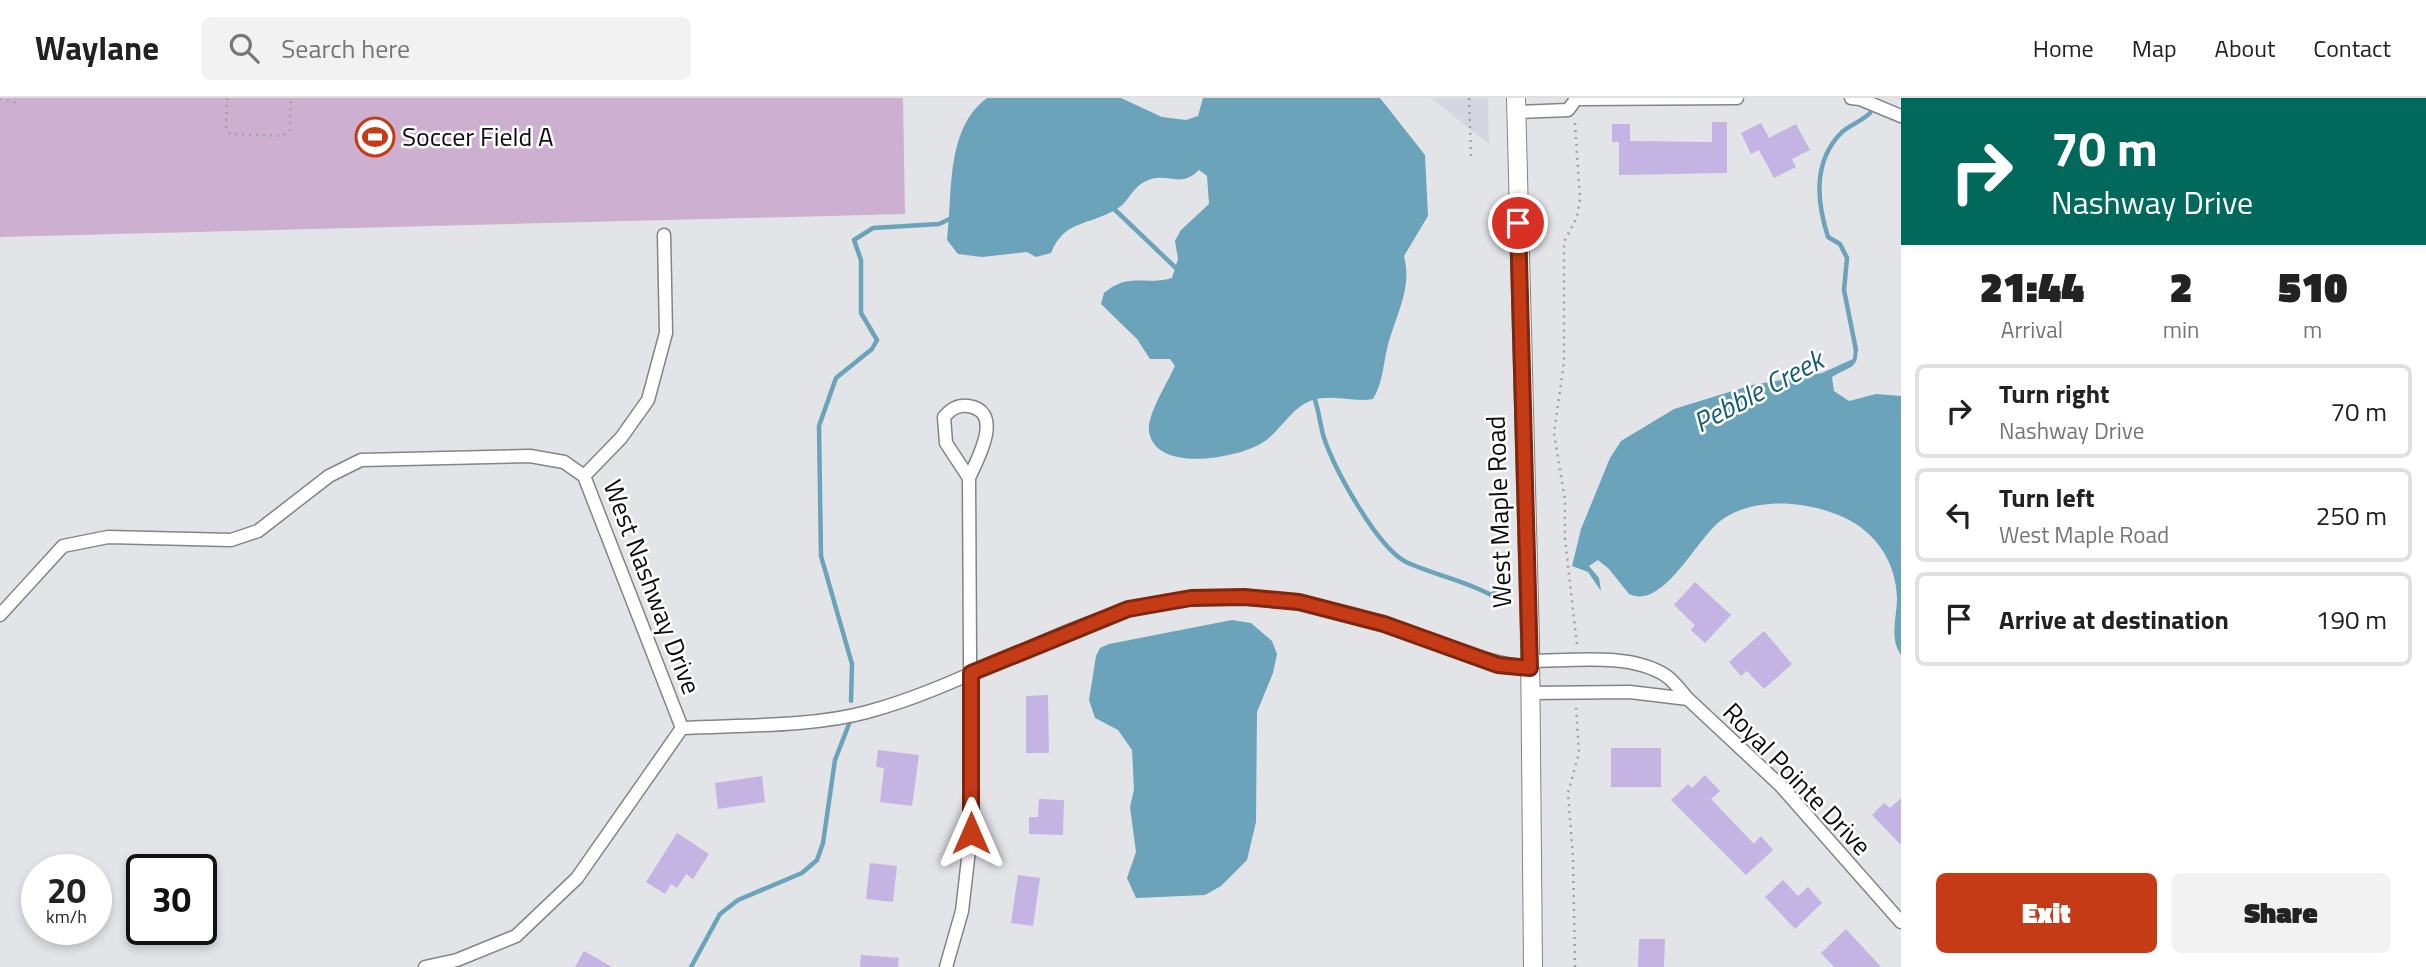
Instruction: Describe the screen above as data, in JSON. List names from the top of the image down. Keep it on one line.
{"streets":{"main road":["West Maple Road"],"street":["West Nashway Drive","Royal Pointe Drive"]},"crossings":[["West Maple Road","Royal Pointe Drive"],["West Nashway Drive","Royal Pointe Drive"]],"water":["Pebble Creek"],"places":{"sports":["Soccer Field A"]},"page":{"header":"Waylane","search":"Search here","nav":["Home","Map","About","Contact"],"turn":["70 m","Nashway Drive"],"eta":["21:44","Arrival","2","min","510","m"],"list":[{"name":"Turn right","note":"Nashway Drive","value":"70 m"},{"name":"Turn left","note":"West Maple Road","value":"250 m"},{"name":"Arrive at destination","value":"190 m"}],"speed":"20 km/h","limit":"30","buttons":["Exit","Share"]}}
